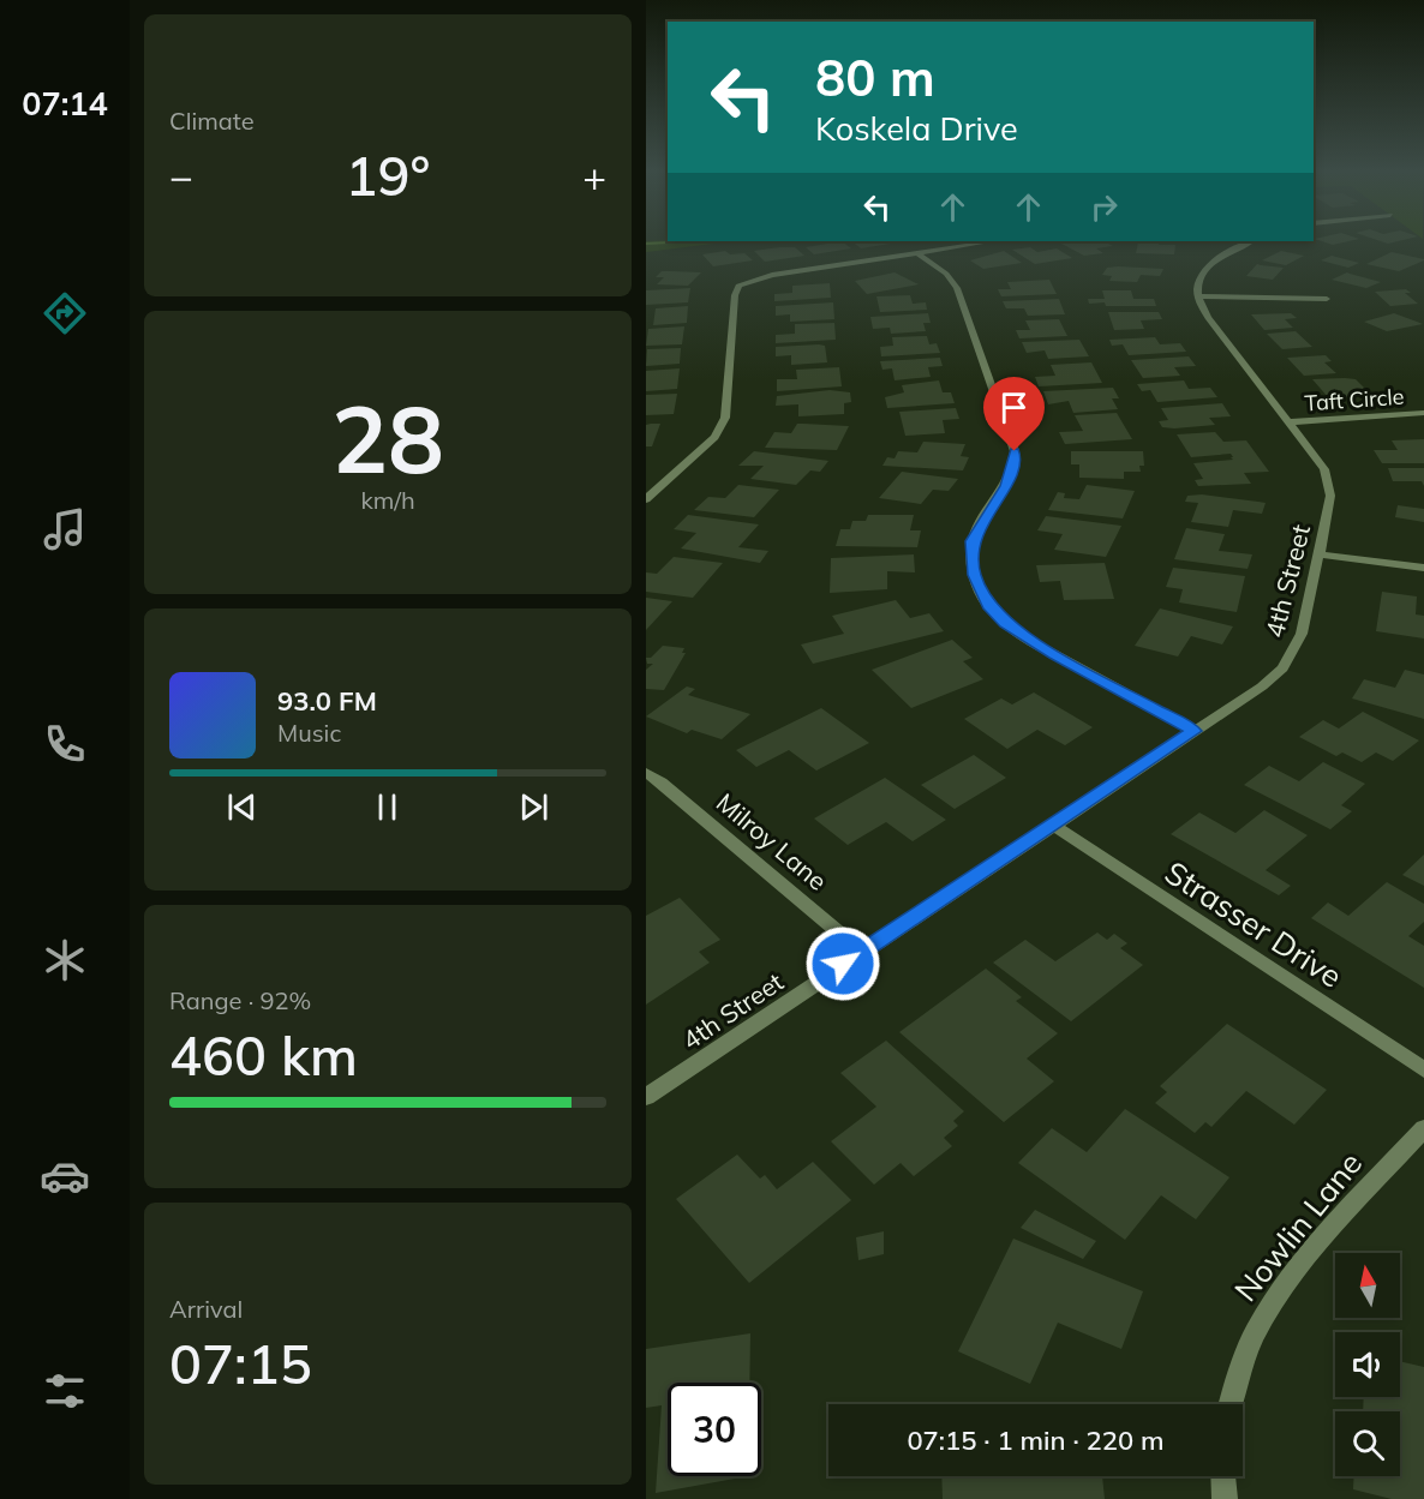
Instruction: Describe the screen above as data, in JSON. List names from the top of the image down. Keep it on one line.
{"streets":{"street":["Taft Circle","4th Street","Milroy Lane","Strasser Drive","Nowlin Lane"]},"crossings":[["Taft Circle","4th Street"],["4th Street","Milroy Lane"],["4th Street","Strasser Drive"]],"north":"top","page":{"tabs":"07:14","tile":["Climate",["28","km/h"],["Range · 92%","460 km"],["Arrival","07:15"]],"turn":["80 m","Koskela Drive"],"heat":["−","19°","+"],"song":["93.0 FM","Music"],"limit":"30","trip":"07:15 · 1 min · 220 m"}}
